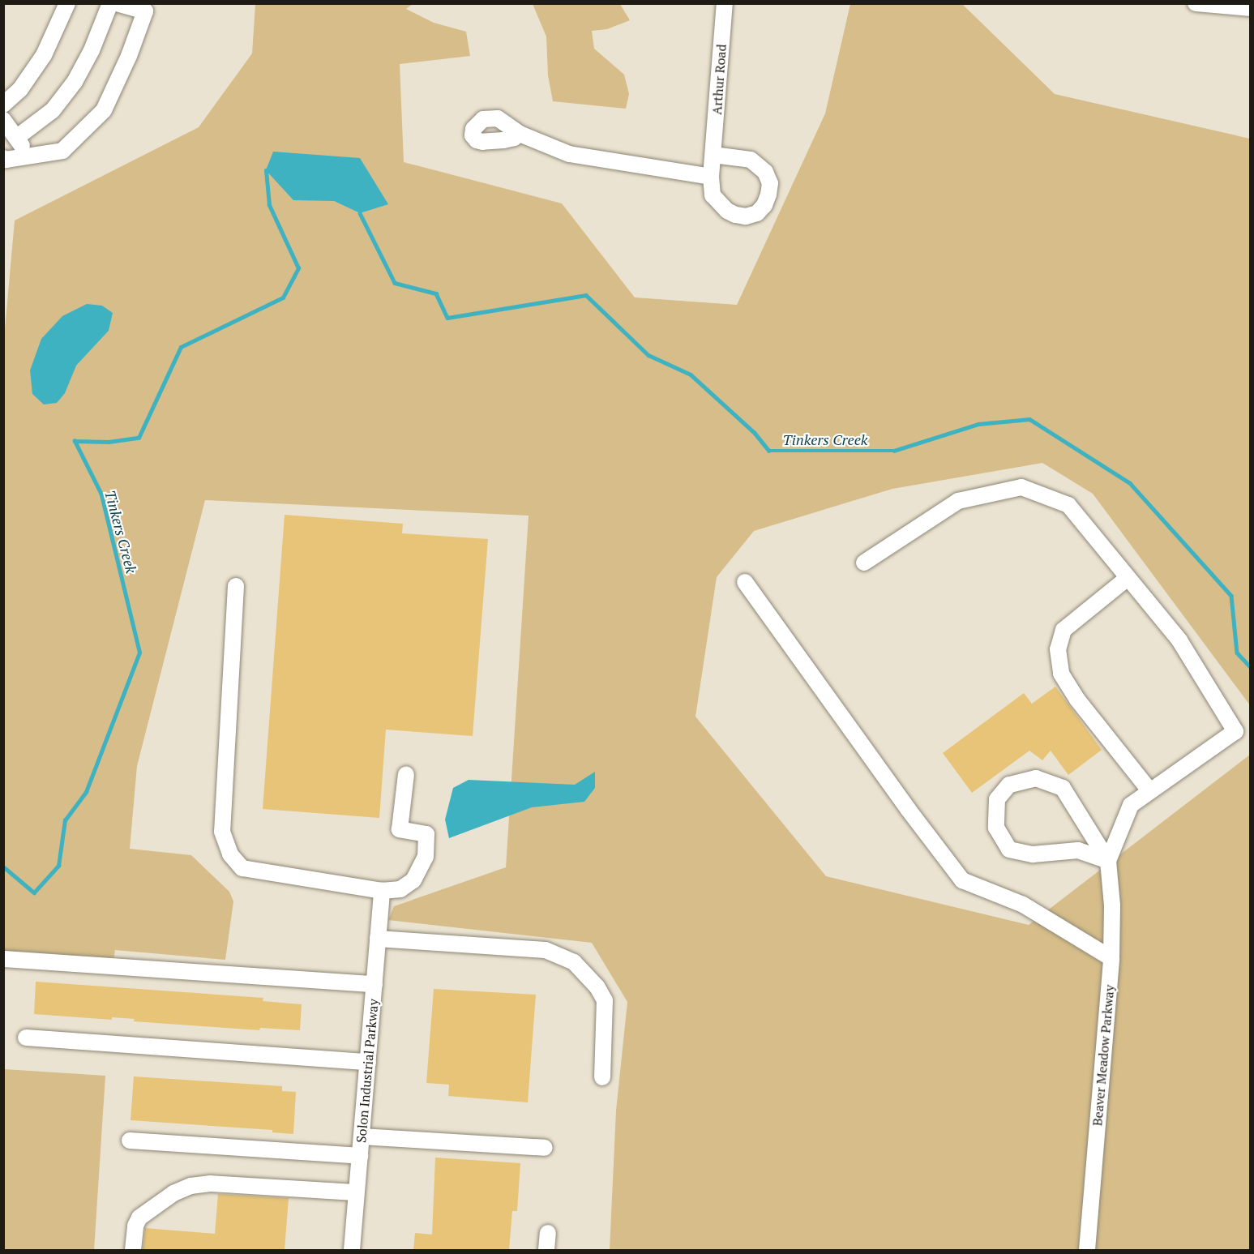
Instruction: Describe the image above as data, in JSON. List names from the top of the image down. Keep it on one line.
{"streets":{"street":["Arthur Road","Beaver Meadow Parkway","Solon Industrial Parkway"]},"water":["Tinkers Creek"]}
